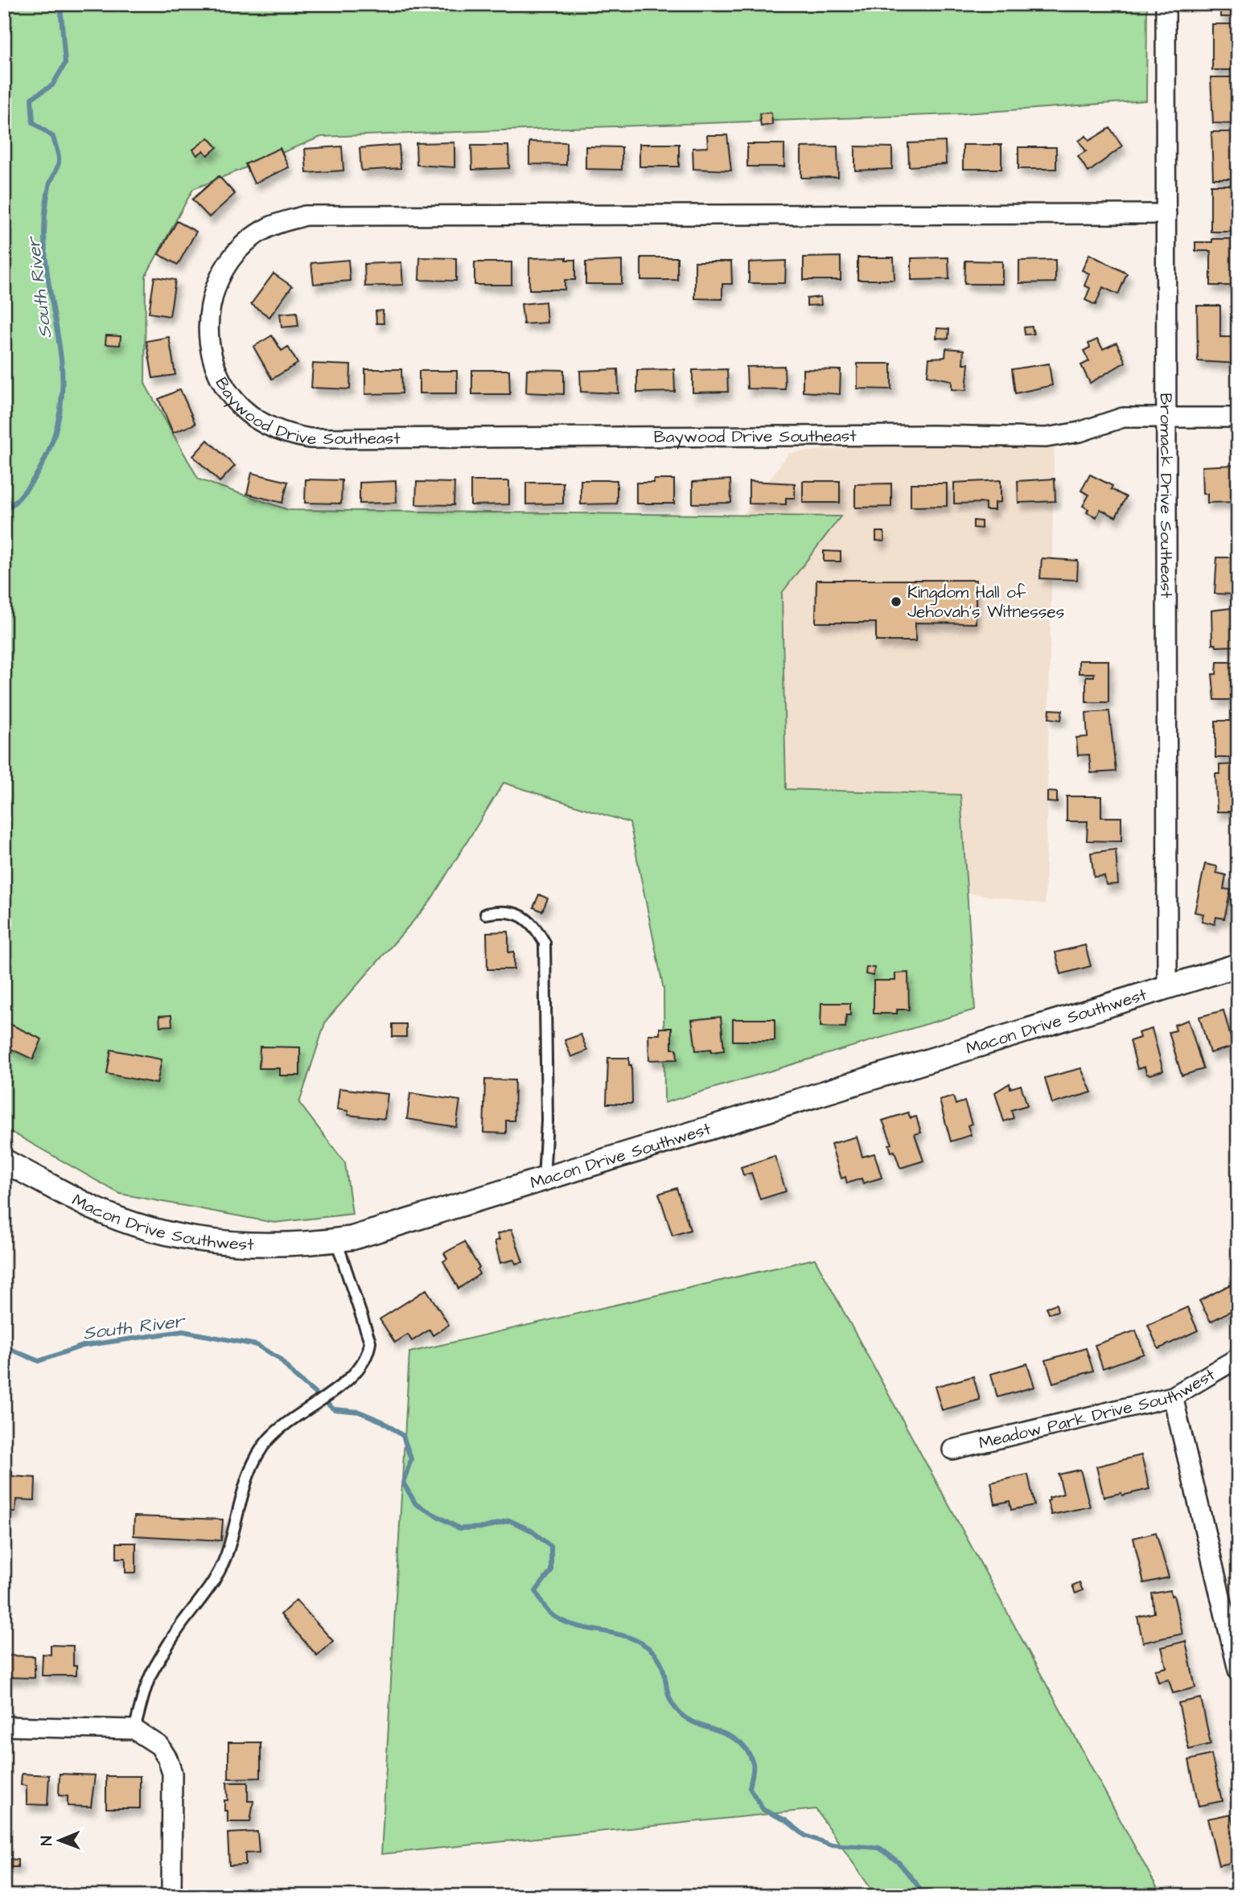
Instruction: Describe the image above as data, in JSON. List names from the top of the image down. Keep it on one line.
{"streets":{"street":["Baywood Drive Southeast","Bromack Drive Southeast","Macon Drive Southwest","Meadow Park Drive Southwest"]},"crossings":[["Baywood Drive Southeast","Bromack Drive Southeast"],["Bromack Drive Southeast","Macon Drive Southwest"]],"water":["South River"],"places":["Kingdom Hall of Jehovah’s Witnesses"],"north":"left"}
